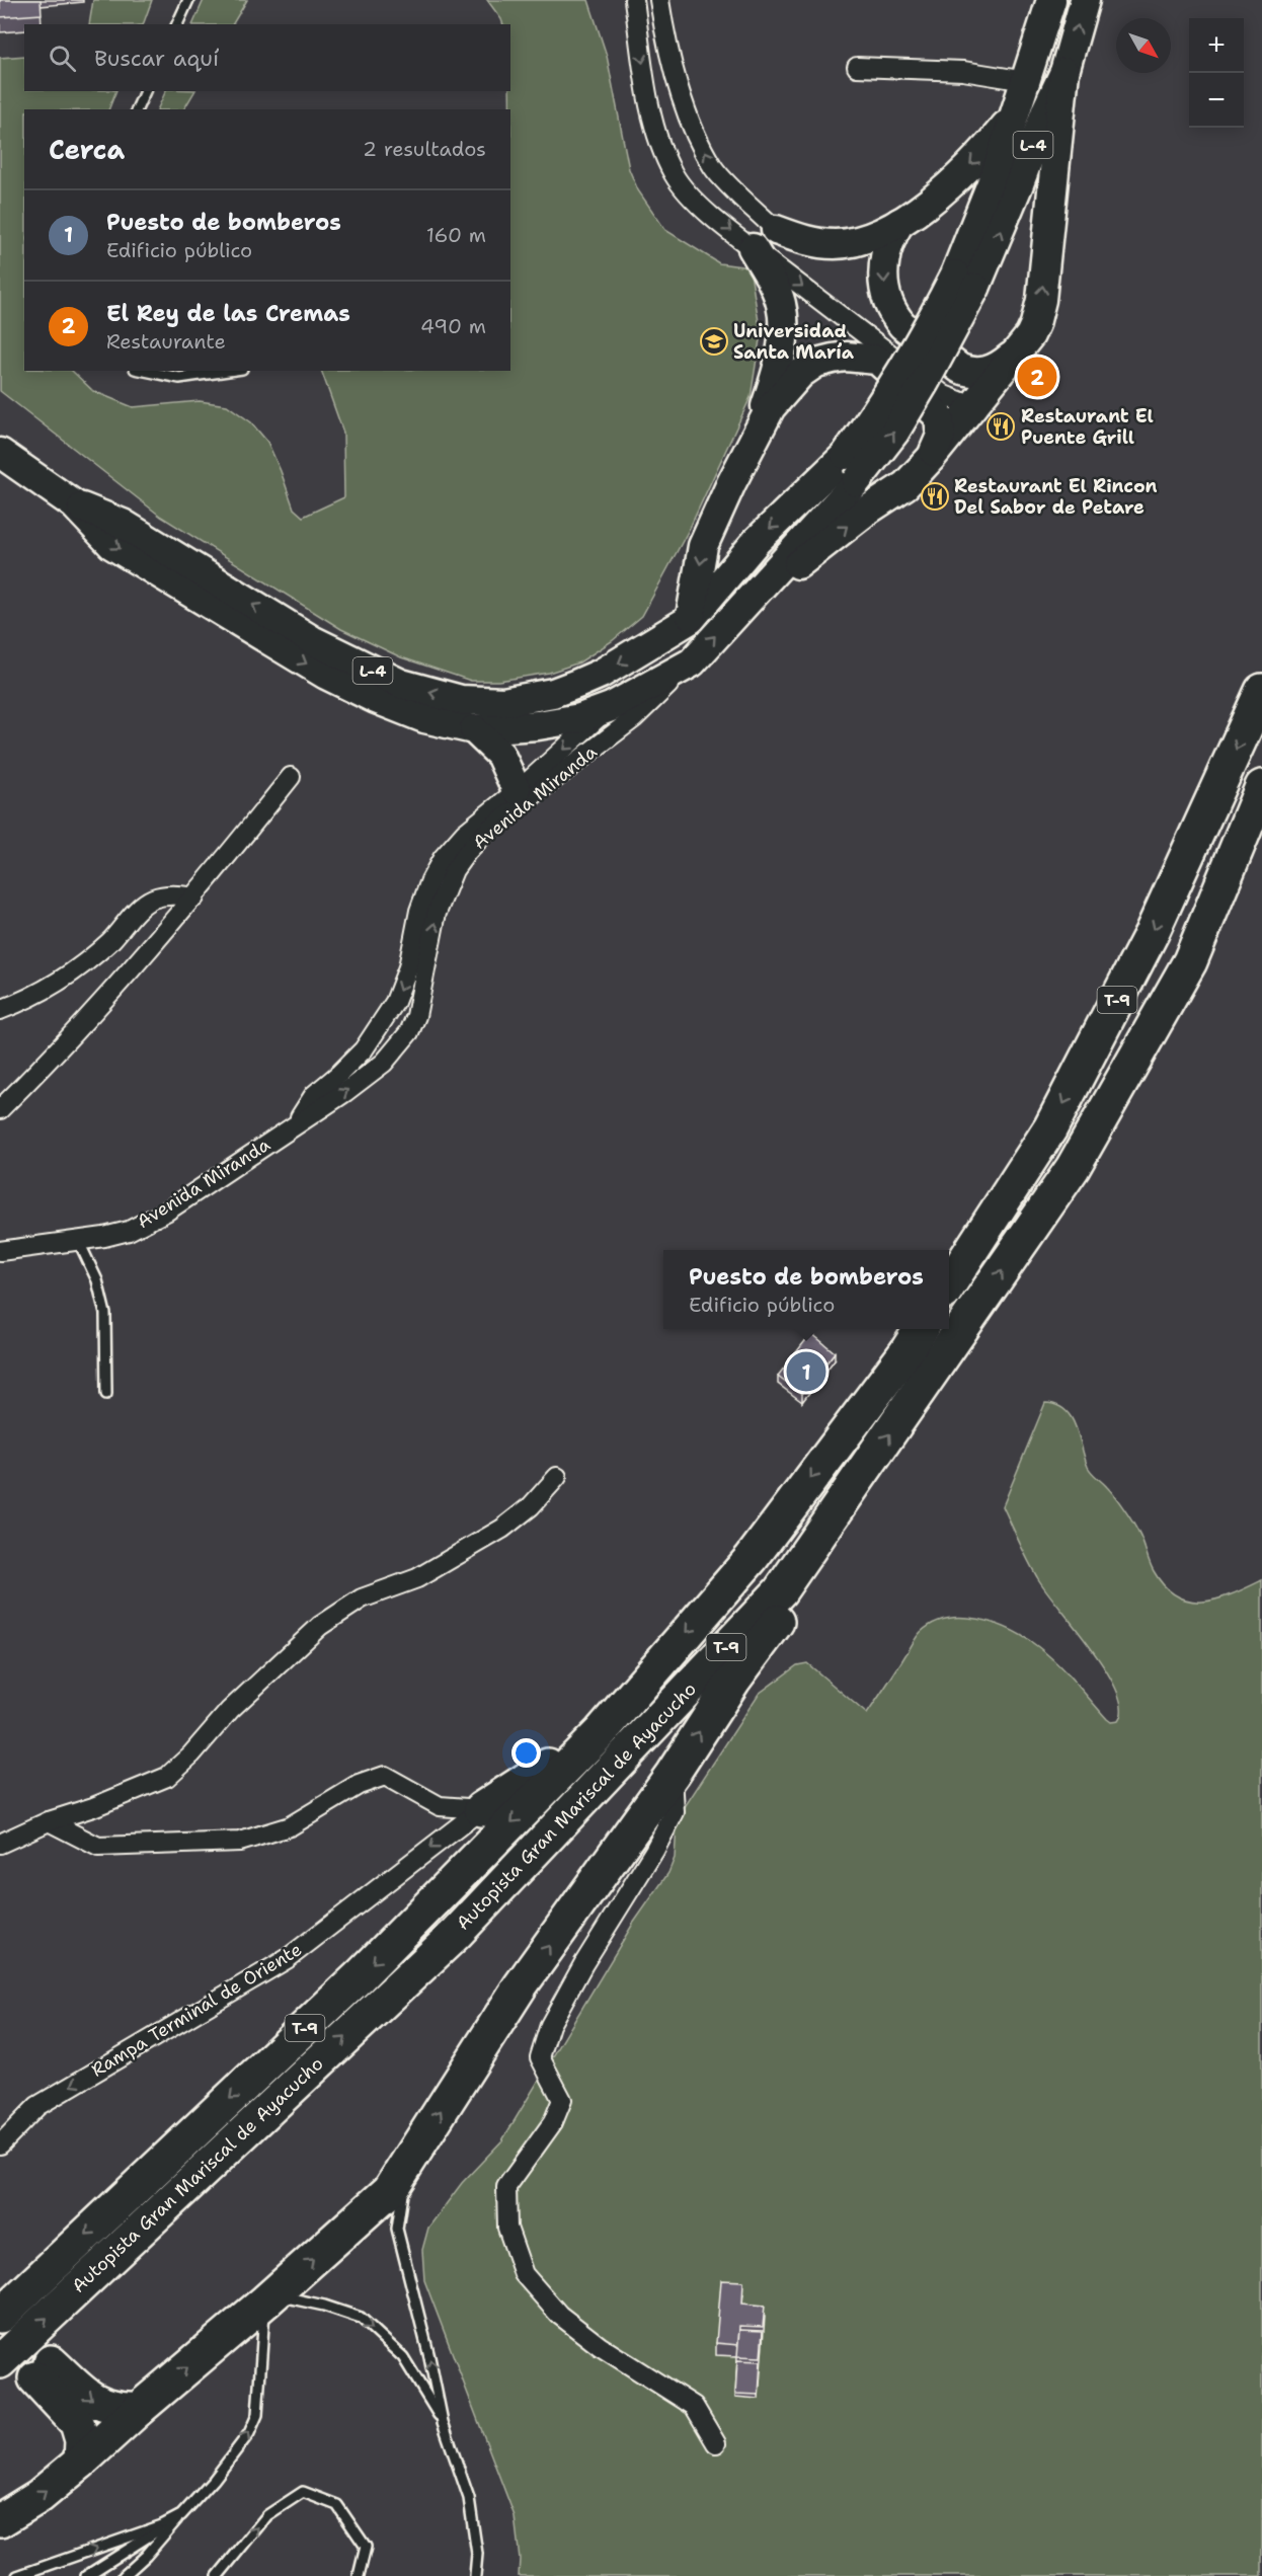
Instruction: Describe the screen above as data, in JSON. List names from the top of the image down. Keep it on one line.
{"streets":{"highway":["T-9","Autopista Gran Mariscal de Ayacucho"],"main road":["L-4"],"street":["Avenida Miranda","Rampa Terminal de Oriente"]},"crossings":[["L-4","Avenida Miranda"]],"one_way":["Rampa Terminal de Oriente"],"places":{"school or university":["Universidad Santa María"],"restaurant":["Restaurant El Puente Grill","Restaurant El Rincon Del Sabor de Petare"]},"north":"bottom right","page":{"map_buttons":["+","−"],"search":"Buscar aquí","heading":["Cerca","2 resultados"],"list":[{"mark":"1","name":"Puesto de bomberos","note":"Edificio público","value":"160 m"},{"mark":"2","name":"El Rey de las Cremas","note":"Restaurante","value":"490 m"}],"pins":["2","1"],"popup":["Puesto de bomberos","Edificio público"]}}
